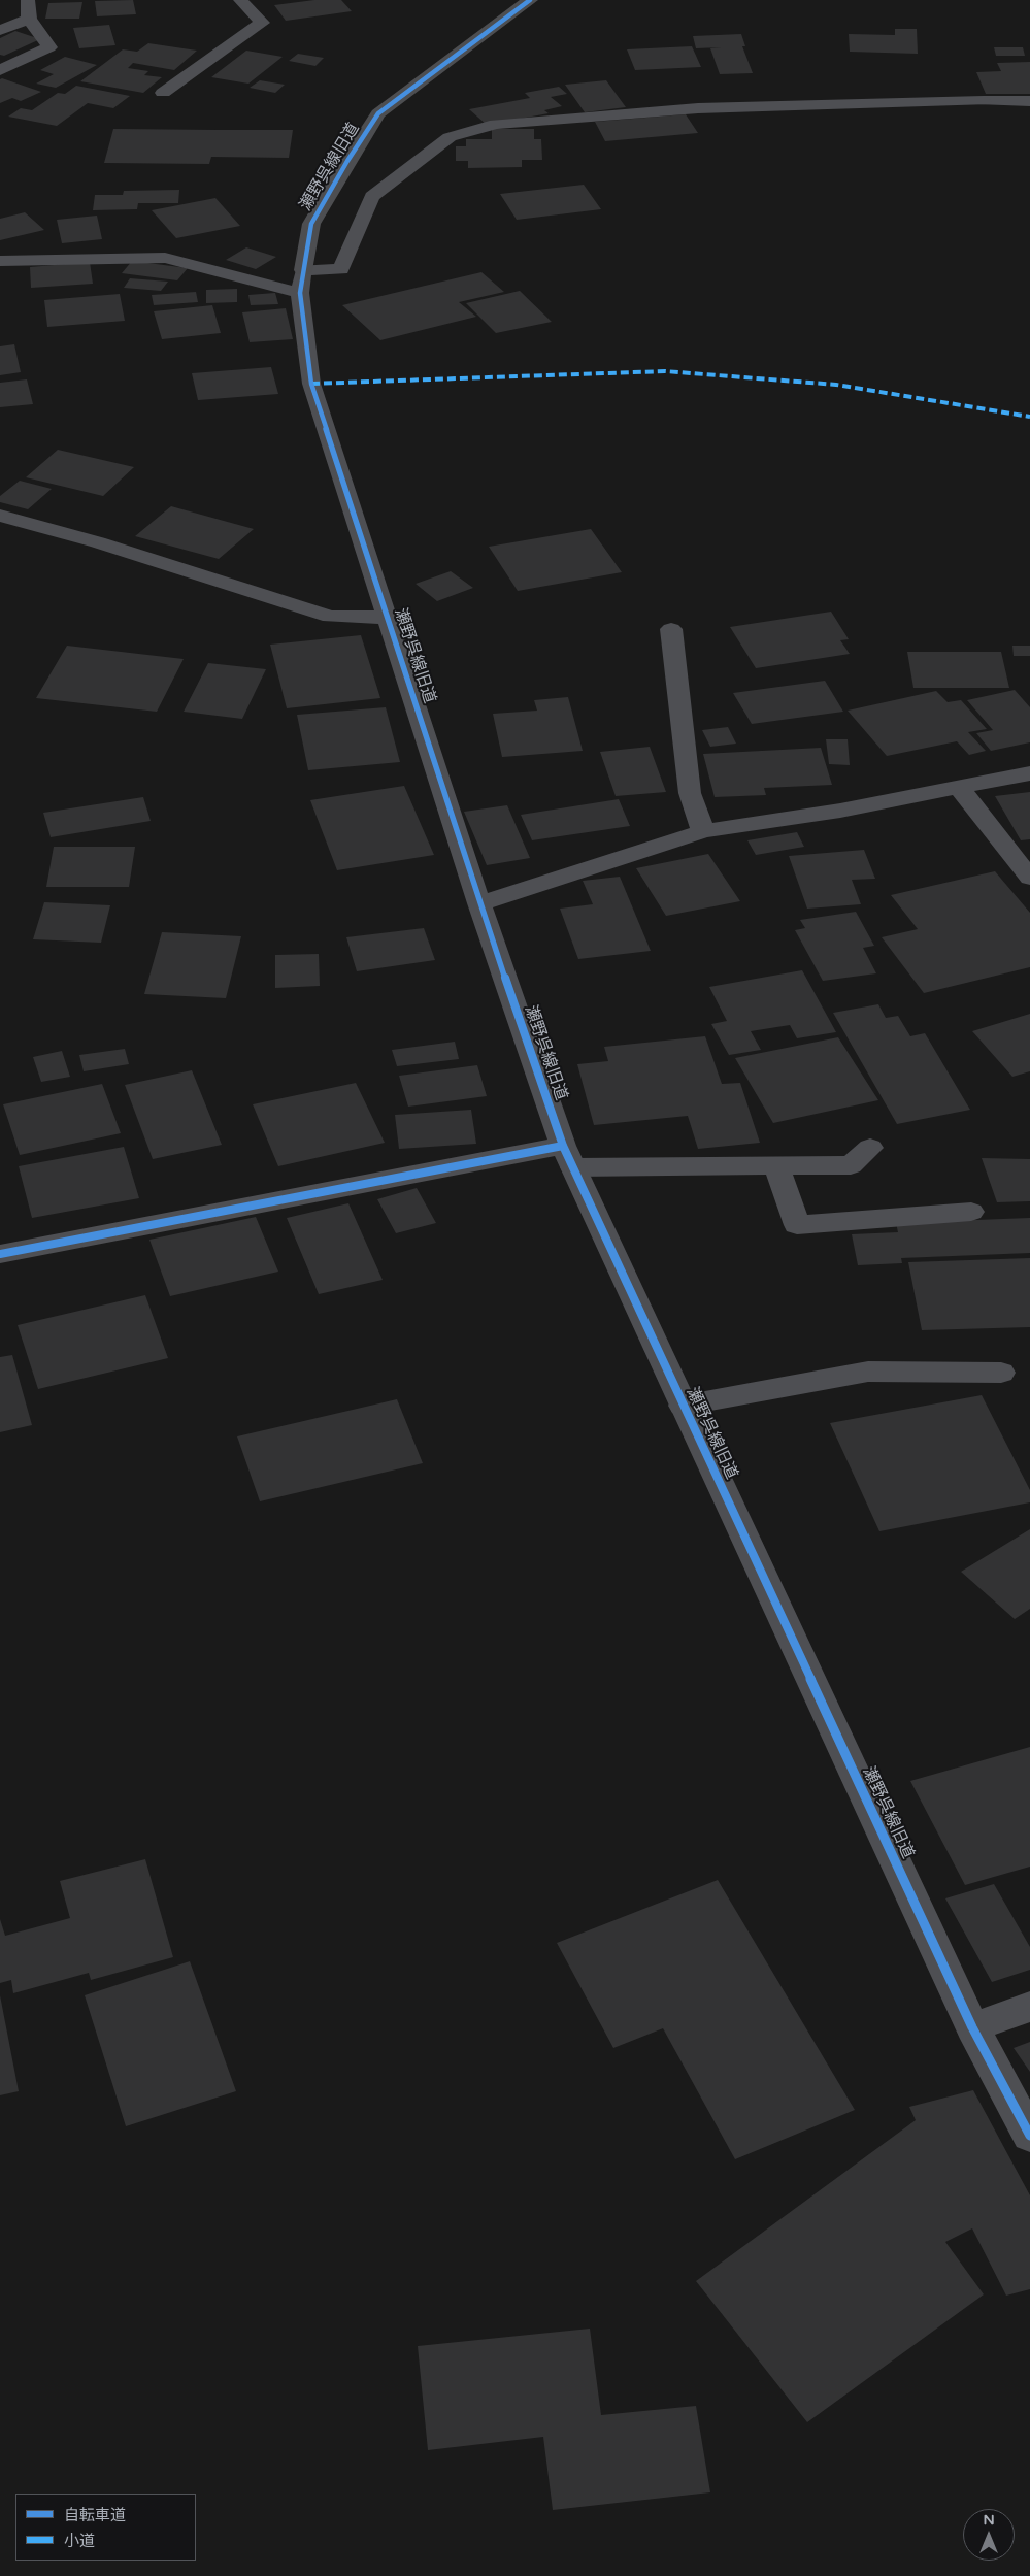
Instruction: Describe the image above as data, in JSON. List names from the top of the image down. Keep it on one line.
{"streets":{"street":["瀬野呉線旧道"]},"legend":["自転車道","小道"],"north":"top"}
